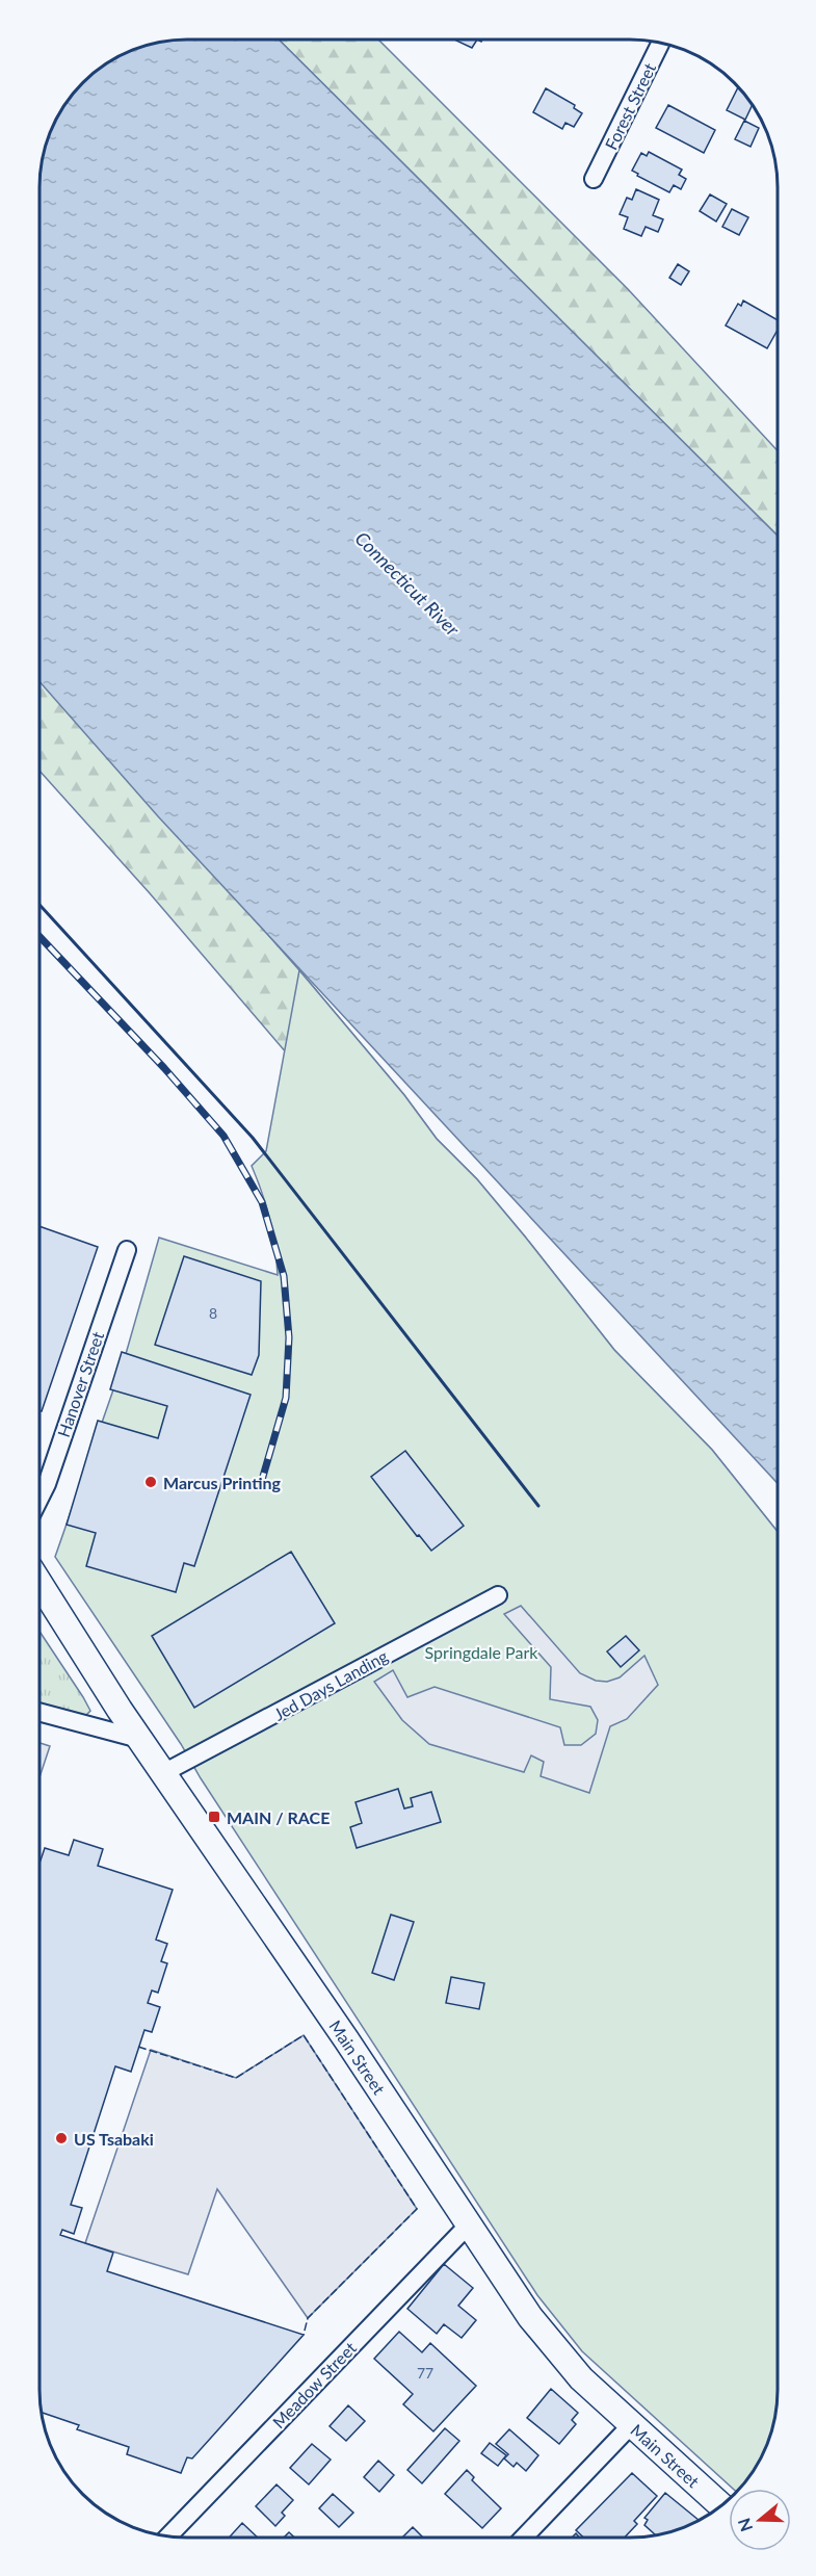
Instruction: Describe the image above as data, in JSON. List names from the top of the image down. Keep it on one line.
{"streets":{"main road":["Main Street"],"street":["Forest Street","Hanover Street","Jed Days Landing","Meadow Street"]},"crossings":[["Jed Days Landing","Main Street"],["Main Street","Meadow Street"]],"water":["Connecticut River"],"parks":["Springdale Park"],"places":{"other":["Marcus Printing","US Tsabaki"],"transit":["MAIN / RACE"]},"house_numbers":["8","77"],"north":"left"}
